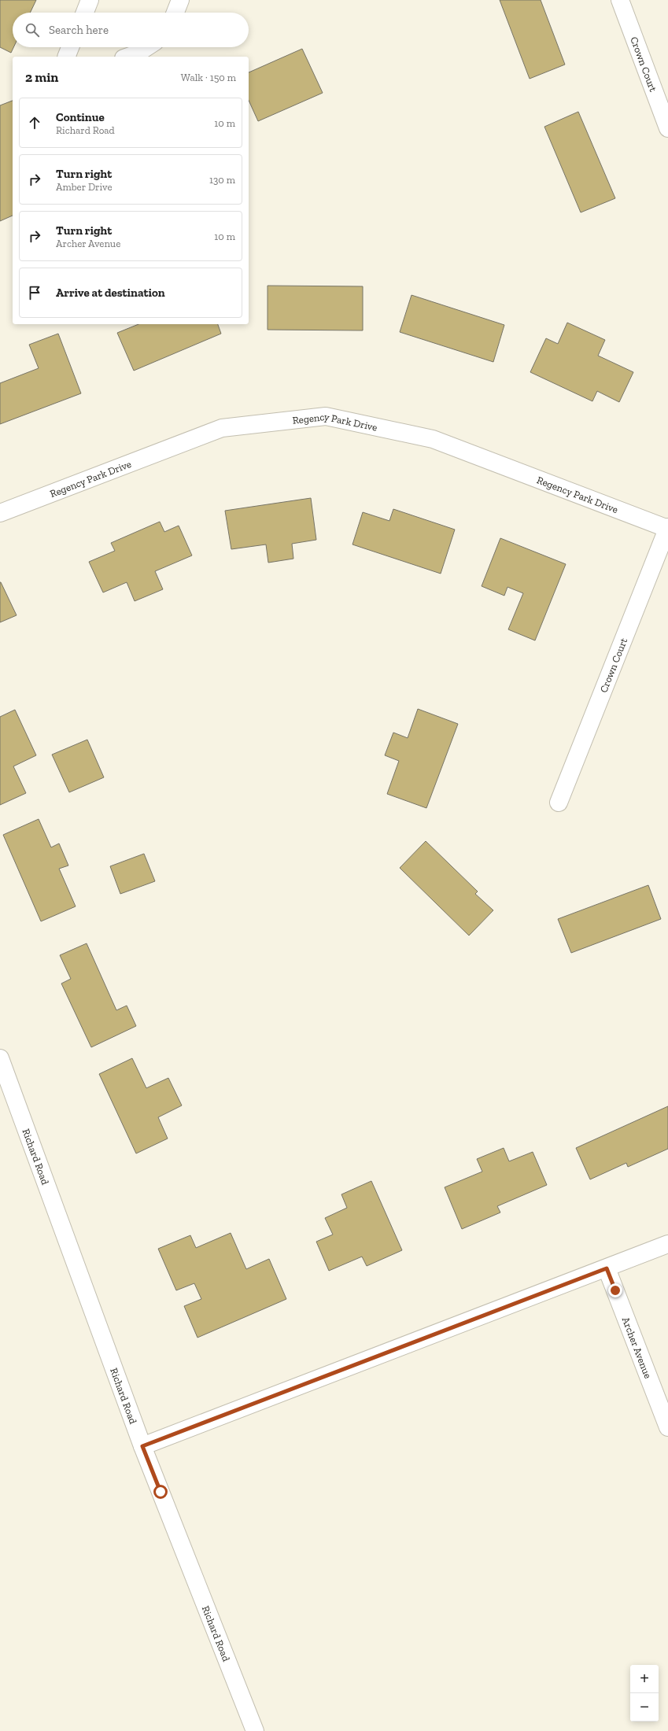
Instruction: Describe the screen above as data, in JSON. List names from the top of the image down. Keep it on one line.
{"streets":{"street":["Crown Court","Regency Park Drive","Richard Road","Archer Avenue"]},"crossings":[["Crown Court","Regency Park Drive"]],"page":{"search":"Search here","heading":["2 min","Walk · 150 m"],"list":[["Continue","Richard Road","10 m"],["Turn right","Amber Drive","130 m"],["Turn right","Archer Avenue","10 m"],"Arrive at destination"],"map_buttons":["+","−"]}}
